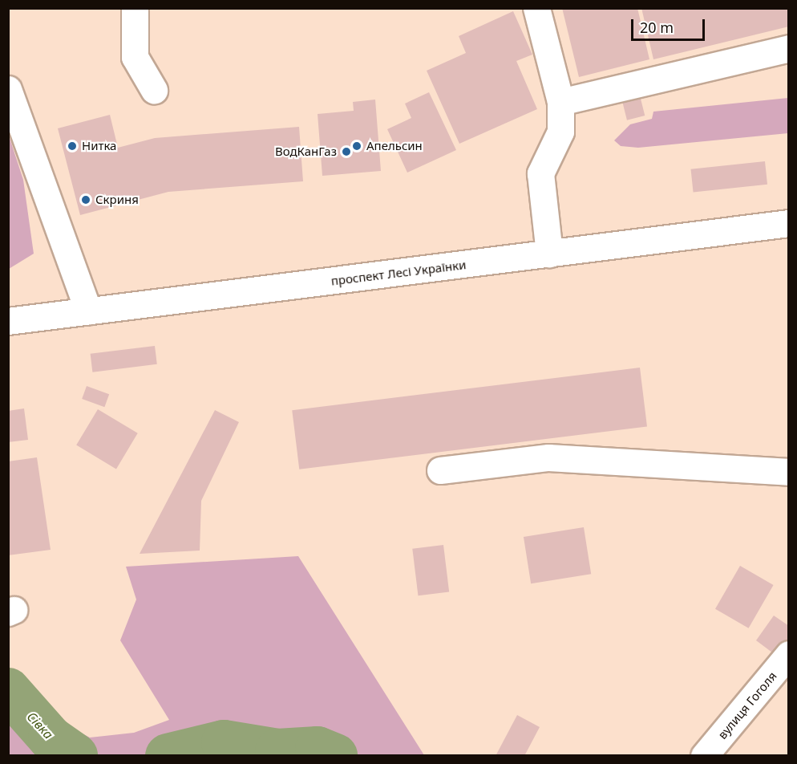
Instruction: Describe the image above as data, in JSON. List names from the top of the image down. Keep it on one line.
{"streets":{"main road":["проспект Лесі Українки","вулиця Гоголя"]},"water":["Сівка"],"places":["Нитка","Апельсин","ВодКанГаз","Скриня"],"scale_bar":"20 m"}
